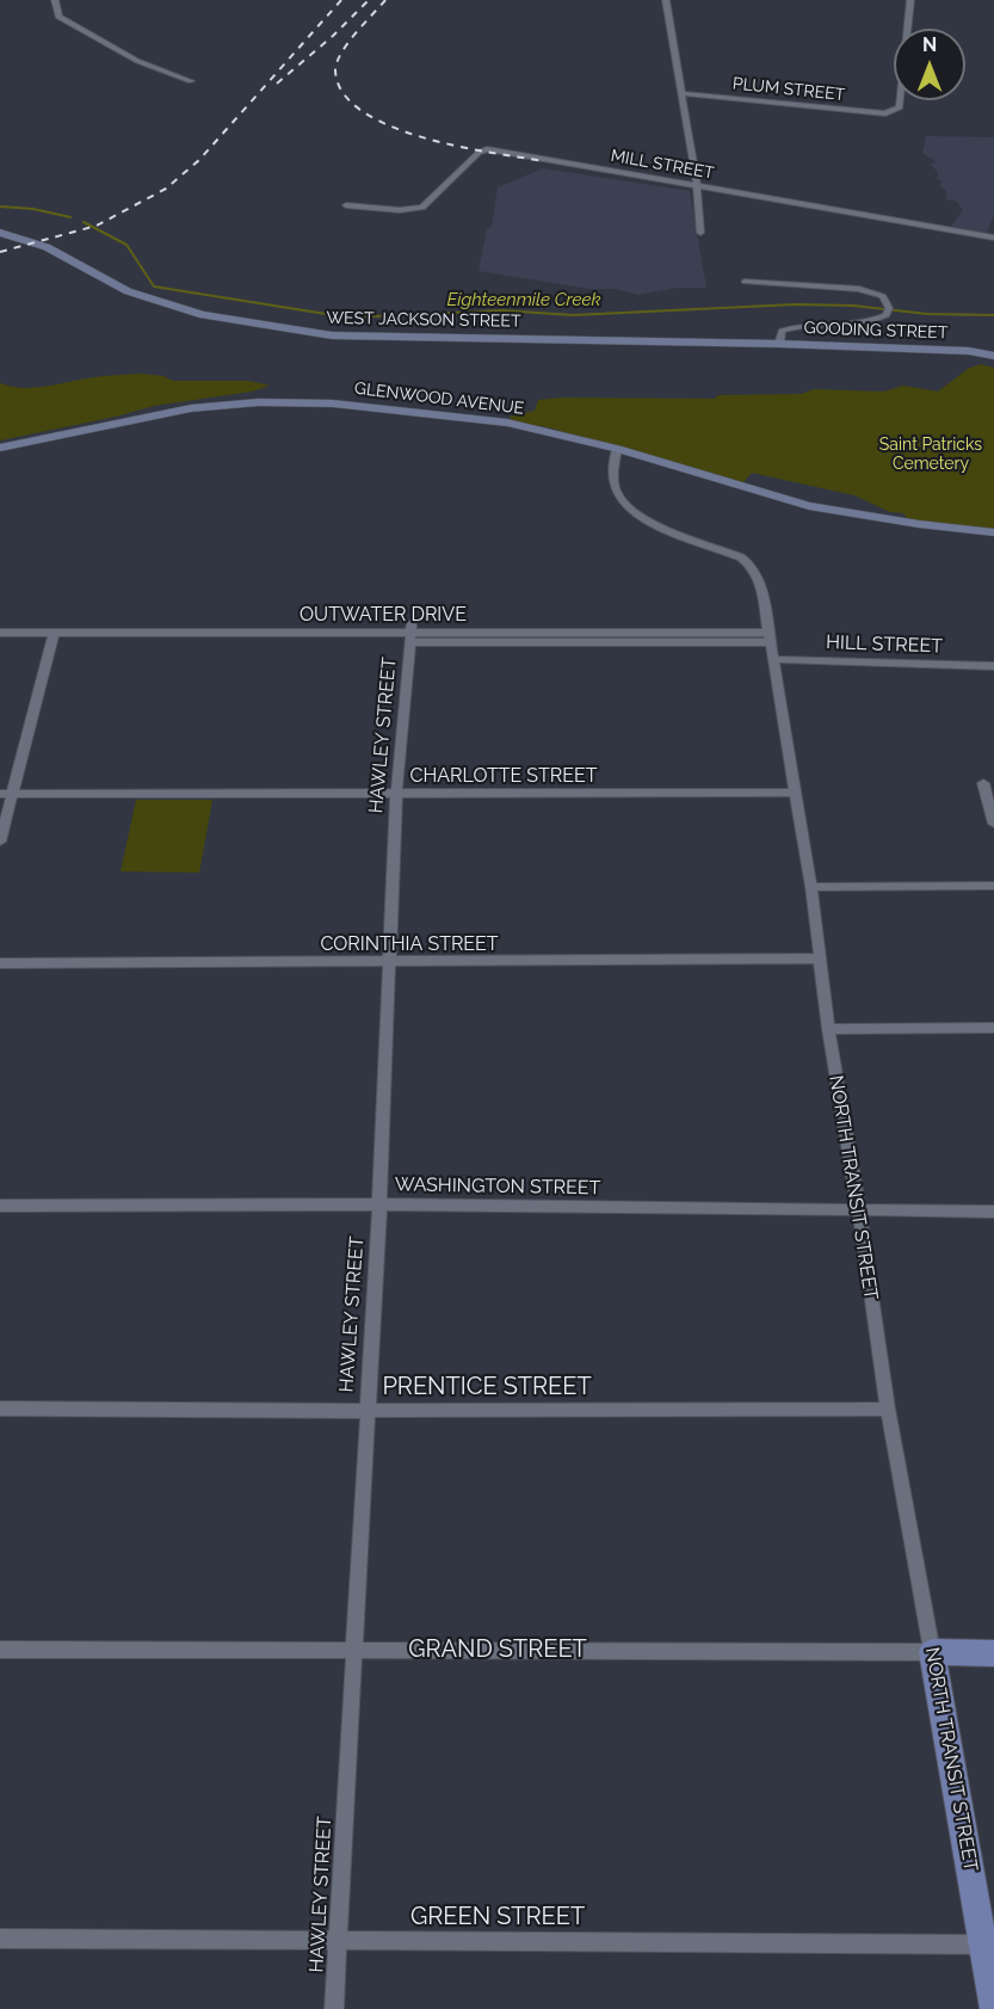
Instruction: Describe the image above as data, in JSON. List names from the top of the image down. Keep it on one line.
{"streets":{"main road":["NORTH TRANSIT STREET","GRAND STREET"],"street":["PLUM STREET","MILL STREET","WEST JACKSON STREET","GOODING STREET","GLENWOOD AVENUE","OUTWATER DRIVE","HILL STREET","HAWLEY STREET","CHARLOTTE STREET","CORINTHIA STREET","WASHINGTON STREET","PRENTICE STREET","GREEN STREET"]},"crossings":[["WEST JACKSON STREET","GOODING STREET"],["GLENWOOD AVENUE","NORTH TRANSIT STREET"],["OUTWATER DRIVE","HAWLEY STREET"],["OUTWATER DRIVE","NORTH TRANSIT STREET"],["HILL STREET","NORTH TRANSIT STREET"],["HAWLEY STREET","CHARLOTTE STREET"],["HAWLEY STREET","CORINTHIA STREET"],["HAWLEY STREET","WASHINGTON STREET"],["HAWLEY STREET","PRENTICE STREET"],["HAWLEY STREET","GRAND STREET"],["HAWLEY STREET","GREEN STREET"],["CHARLOTTE STREET","NORTH TRANSIT STREET"],["CORINTHIA STREET","NORTH TRANSIT STREET"],["WASHINGTON STREET","NORTH TRANSIT STREET"],["NORTH TRANSIT STREET","PRENTICE STREET"],["NORTH TRANSIT STREET","GRAND STREET"],["NORTH TRANSIT STREET","GREEN STREET"]],"water":["Eighteenmile Creek"],"parks":["Saint Patricks Cemetery"],"north":"top"}
